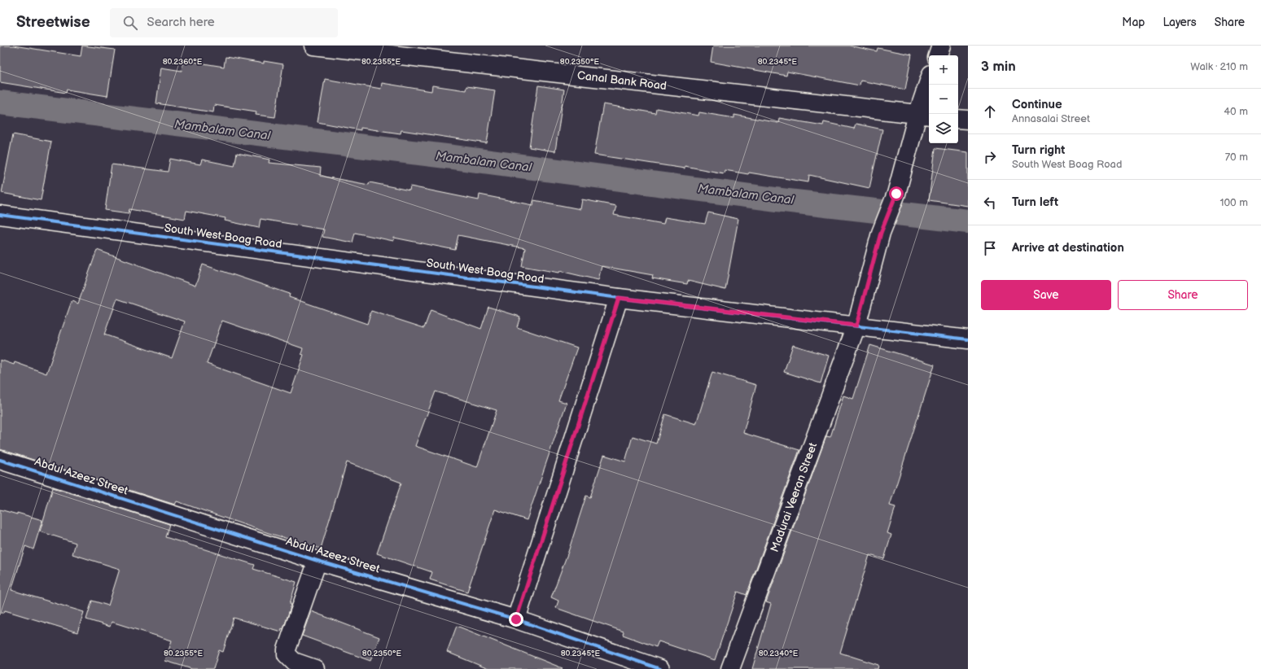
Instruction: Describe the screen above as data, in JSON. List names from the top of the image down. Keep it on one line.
{"streets":{"street":["Canal Bank Road","South West Boag Road","Abdul Azeez Street","Madurai Veeran Street"]},"crossings":[["Canal Bank Road","Madurai Veeran Street"],["South West Boag Road","Madurai Veeran Street"]],"water":["Mambalam Canal"],"page":{"header":"Streetwise","search":"Search here","nav":["Map","Layers","Share"],"heading":["3 min","Walk · 210 m"],"map_buttons":["+","−"],"list":[["Continue","Annasalai Street","40 m"],["Turn right","South West Boag Road","70 m"],["Turn left","100 m"],"Arrive at destination"],"buttons":["Save","Share"]},"coordinates":["80.2360°E","80.2355°E","80.2350°E","80.2345°E","80.2340°E"]}
